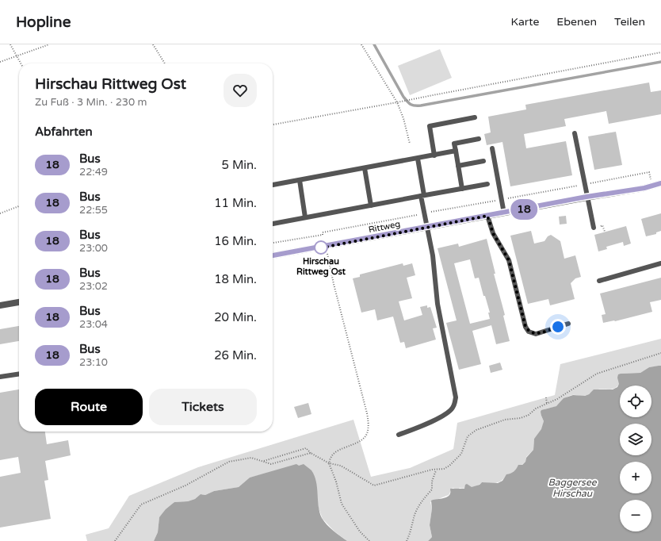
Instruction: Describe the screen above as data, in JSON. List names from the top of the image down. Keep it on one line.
{"streets":{"street":["Rittweg"]},"water":["Baggersee Hirschau"],"places":["Hirschau Rittweg Ost"],"lines":["bus line 18"],"page":{"header":"Hopline","nav":["Karte","Ebenen","Teilen"],"on_map":"18","heading":[["Hirschau Rittweg Ost","Zu Fuß · 3 Min. · 230 m"],"Abfahrten"],"list":[{"mark":"18","name":"Bus","note":"22:49","value":"5 Min."},{"mark":"18","name":"Bus","note":"22:55","value":"11 Min."},{"mark":"18","name":"Bus","note":"23:00","value":"16 Min."},{"mark":"18","name":"Bus","note":"23:02","value":"18 Min."},{"mark":"18","name":"Bus","note":"23:04","value":"20 Min."},{"mark":"18","name":"Bus","note":"23:10","value":"26 Min."}],"buttons":["Route","Tickets"],"map_buttons":["+","−"]}}
